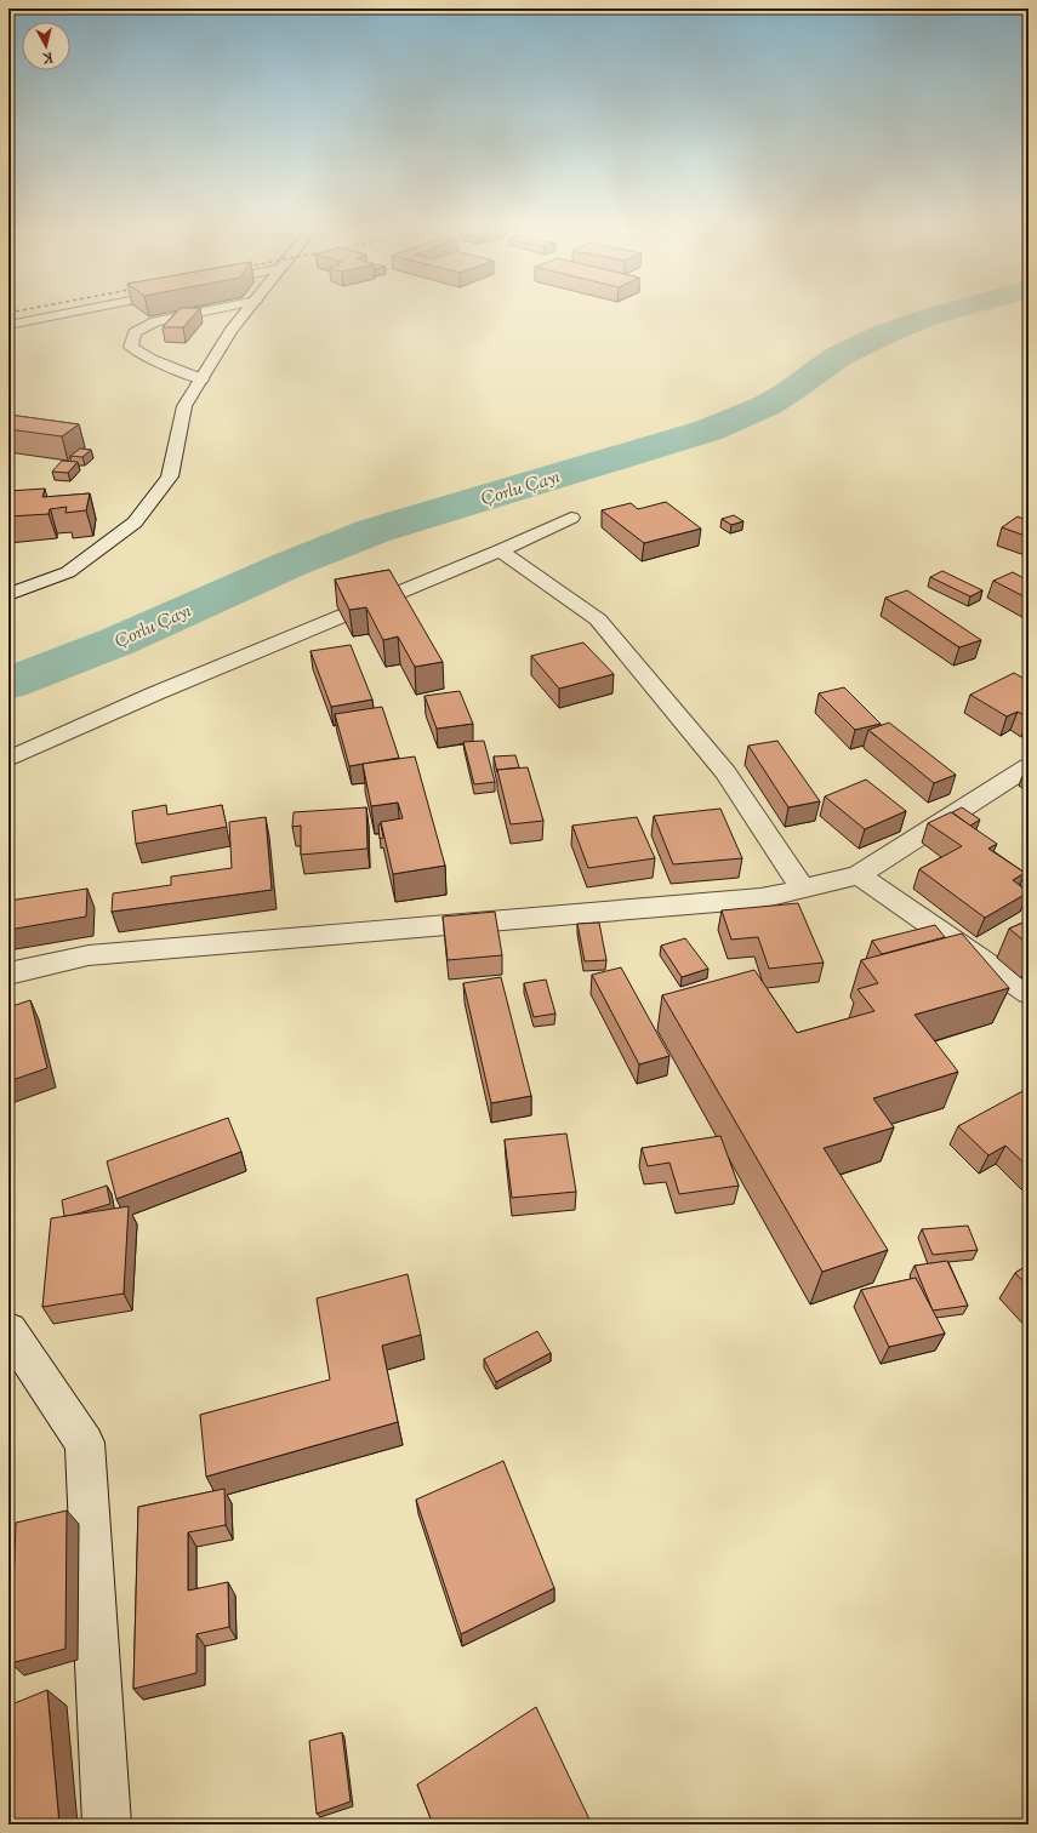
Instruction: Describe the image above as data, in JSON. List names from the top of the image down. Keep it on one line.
{"water":["Çorlu Çayı"],"north":"bottom"}
